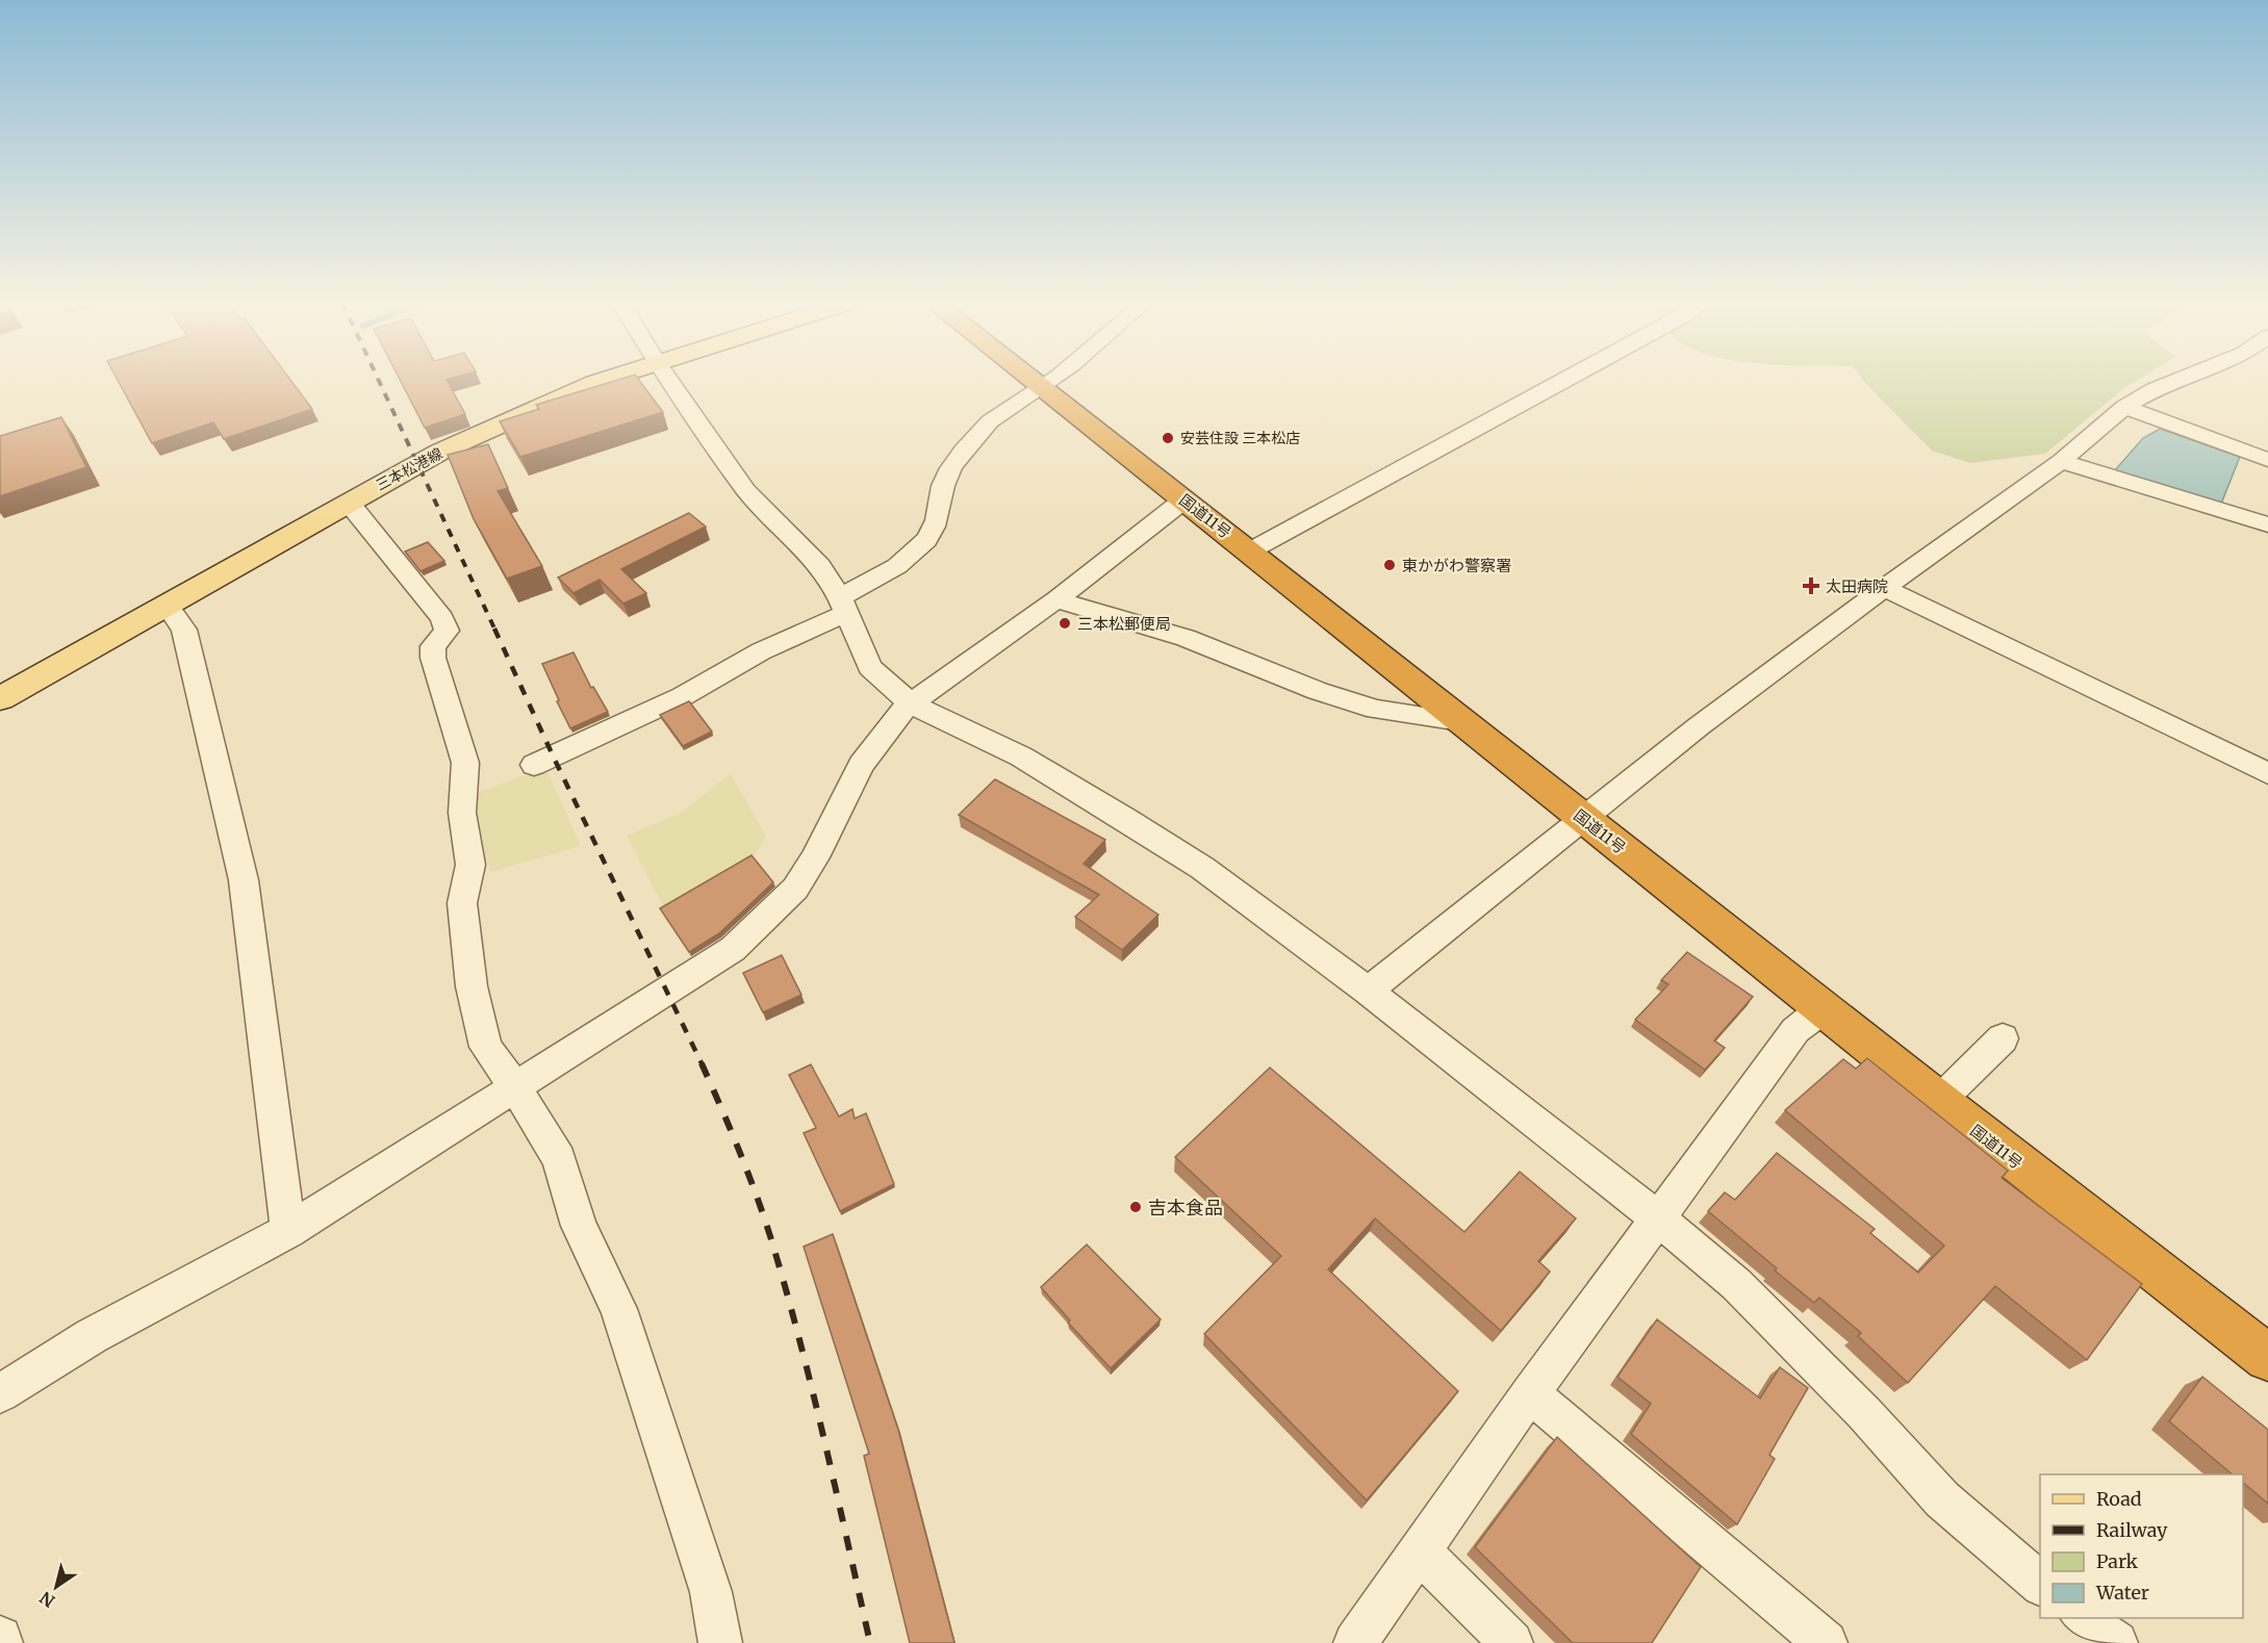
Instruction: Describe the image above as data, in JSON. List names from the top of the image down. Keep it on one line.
{"streets":{"highway":["国道11号"],"main road":["三本松港線"]},"places":{"other":["安芸住設 三本松店","東かがわ警察署","三本松郵便局","吉本食品"],"health":["太田病院"]},"legend":["Road","Railway","Park","Water"],"north":"bottom left"}
